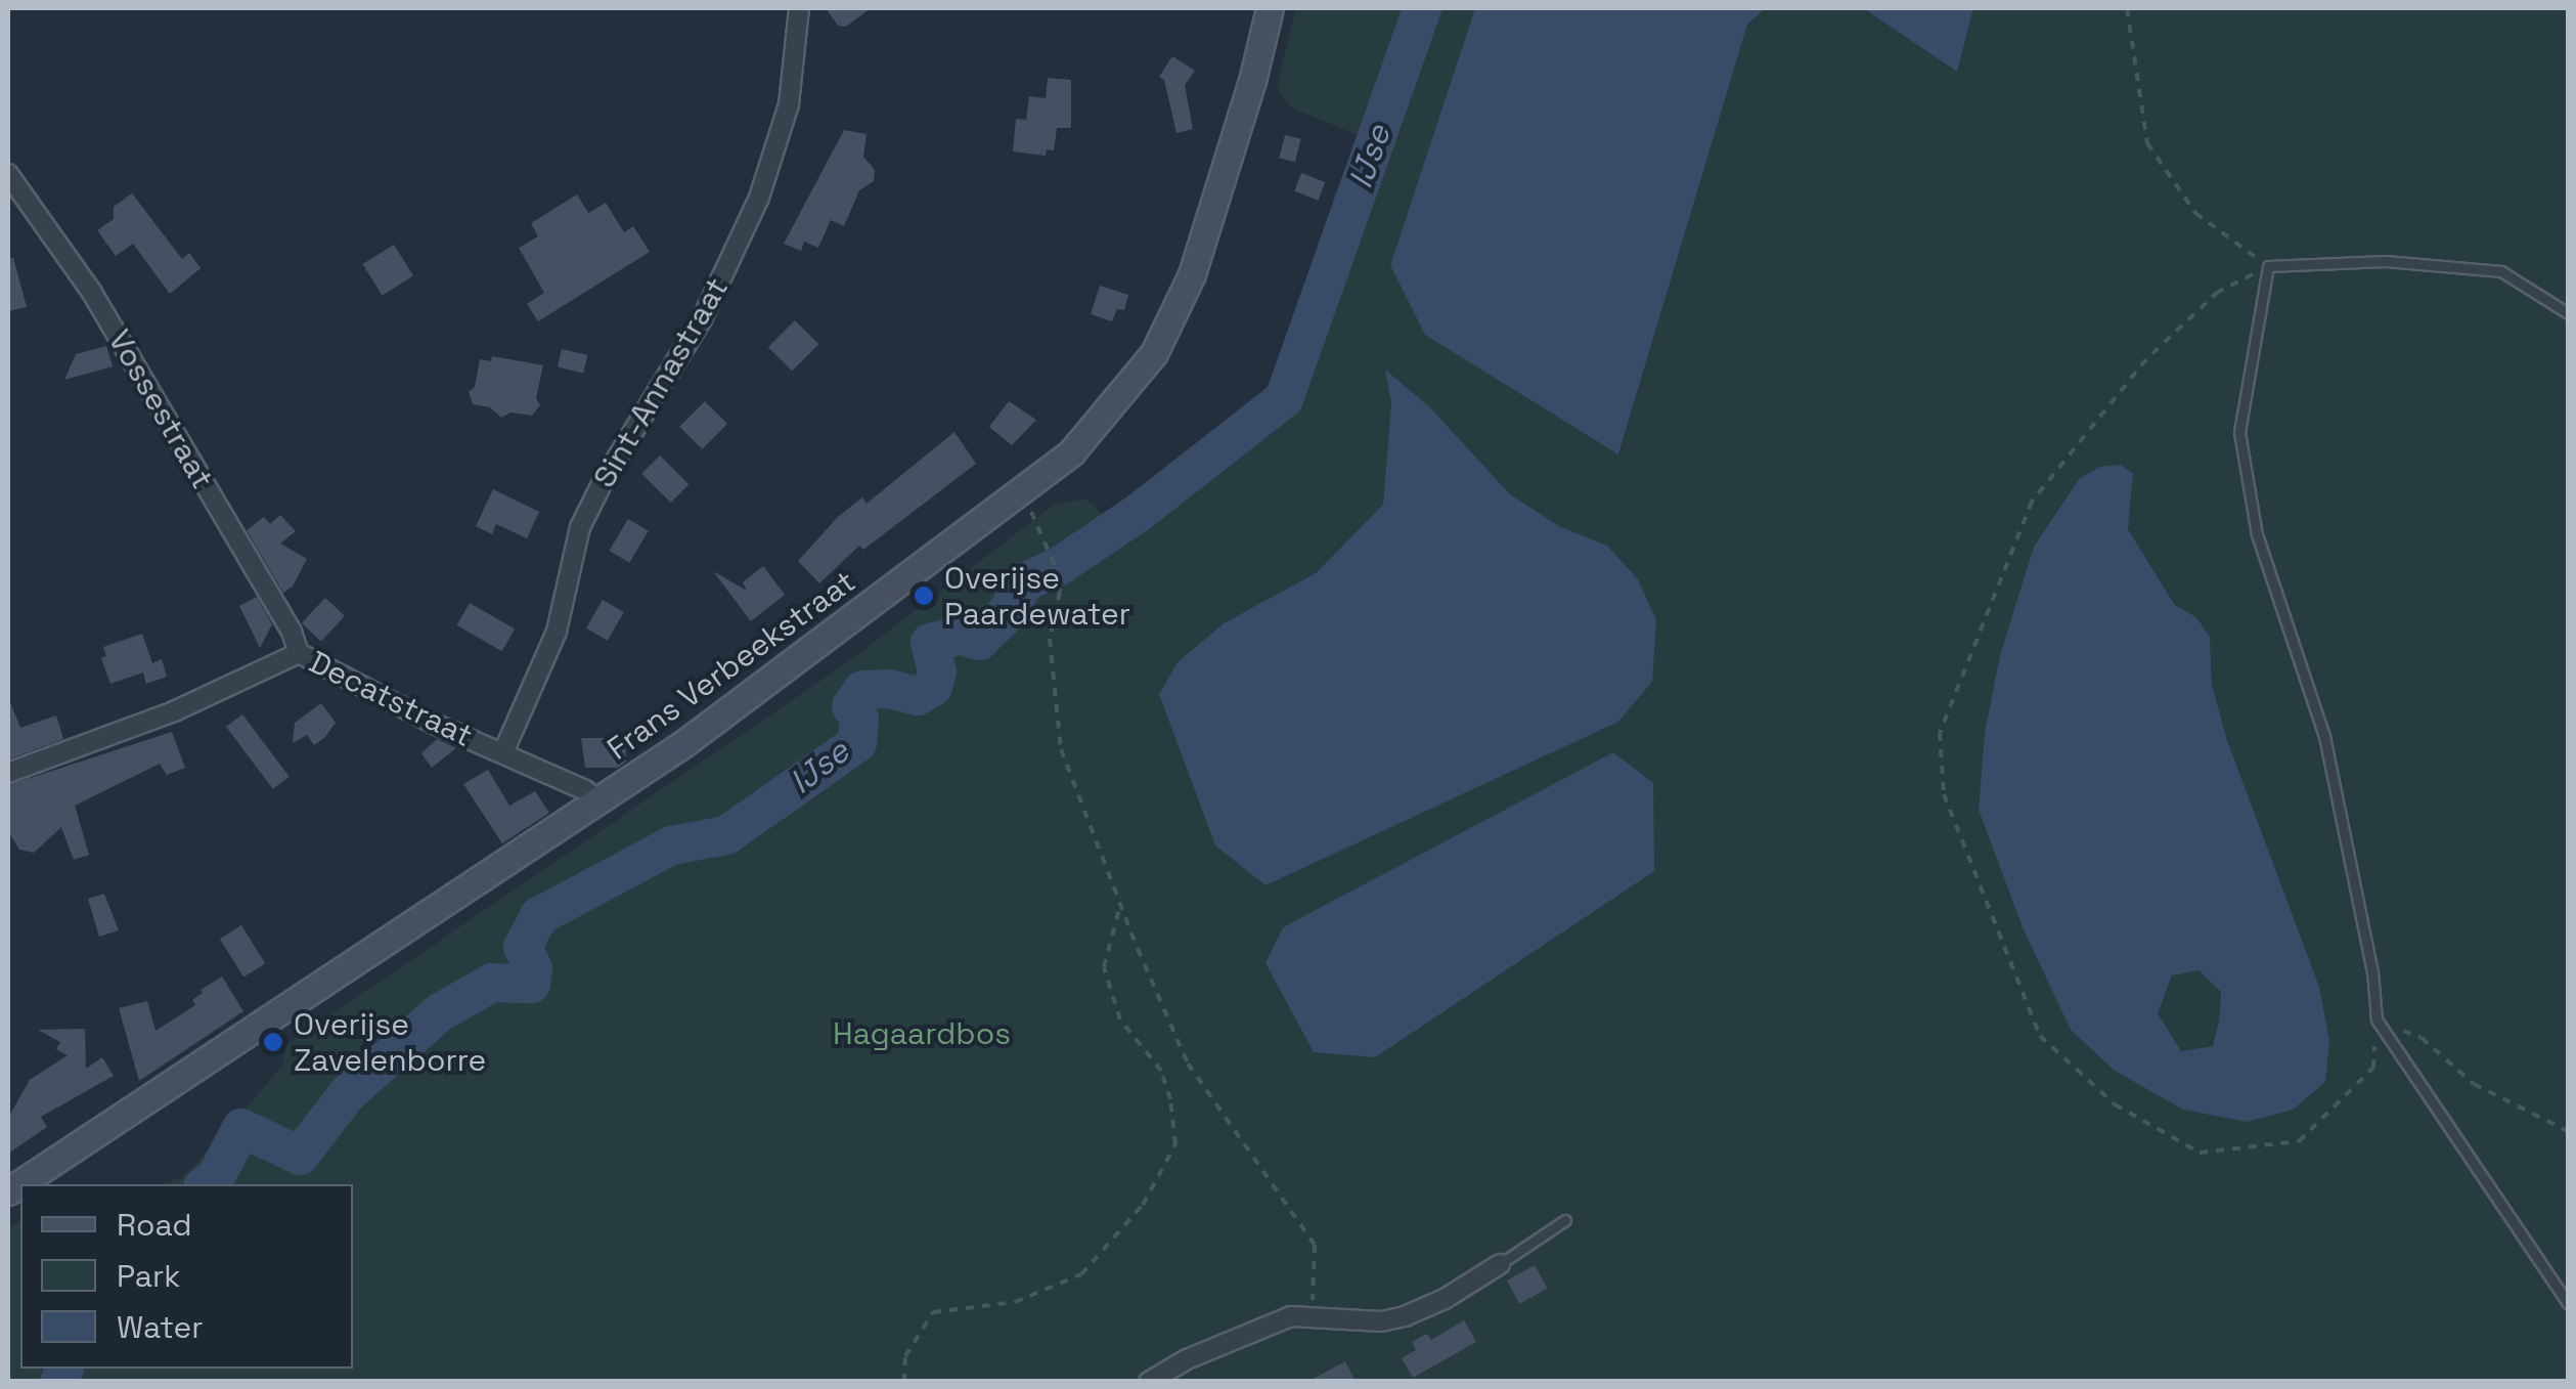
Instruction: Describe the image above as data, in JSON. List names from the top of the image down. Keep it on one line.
{"streets":{"main road":["Frans Verbeekstraat"],"street":["Sint-Annastraat","Vossestraat","Decatstraat"]},"crossings":[["Sint-Annastraat","Decatstraat"],["Vossestraat","Decatstraat"],["Frans Verbeekstraat","Decatstraat"]],"water":["IJse"],"parks":["Hagaardbos"],"places":["Overijse Paardewater","Overijse Zavelenborre"],"legend":["Road","Park","Water"]}
